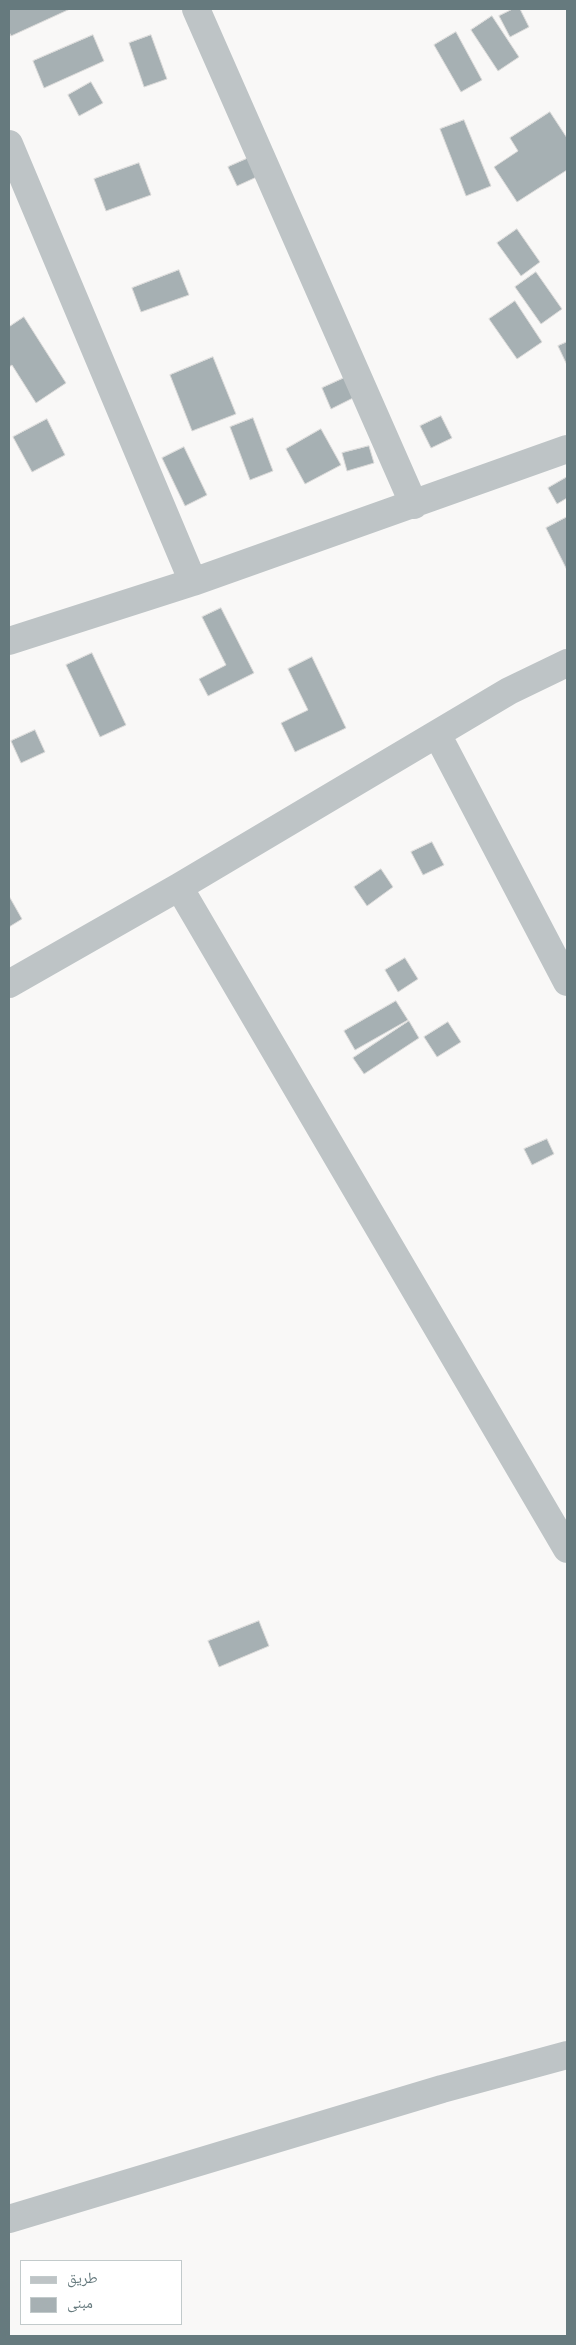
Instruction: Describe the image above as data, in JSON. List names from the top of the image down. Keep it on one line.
{"legend":["طريق","مبنى"]}
